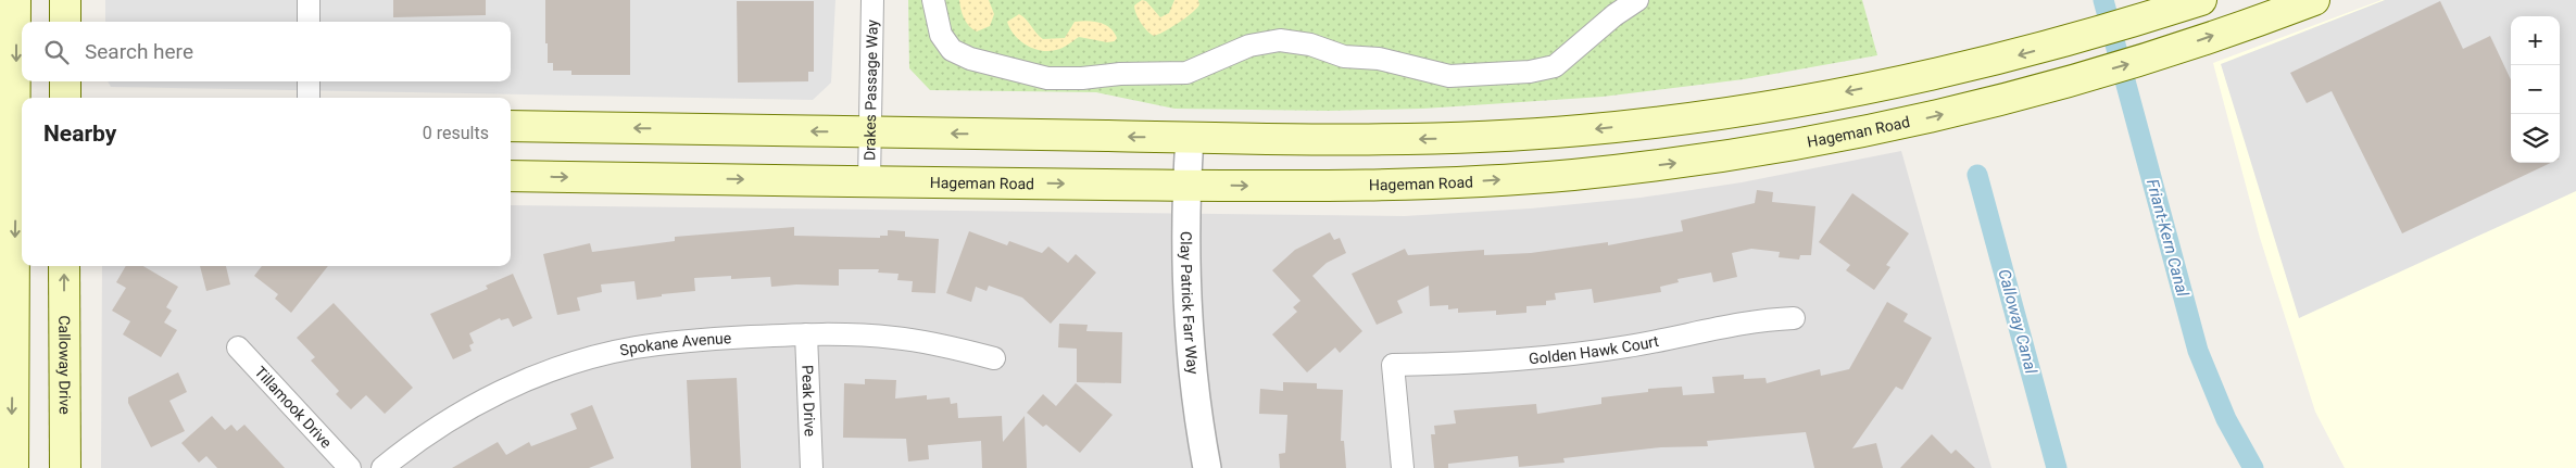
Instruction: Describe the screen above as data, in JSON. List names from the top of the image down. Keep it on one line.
{"streets":{"main road":["Hageman Road","Calloway Drive"],"street":["Drakes Passage Way","Clay Patrick Farr Way","Spokane Avenue","Golden Hawk Court","Peak Drive","Tillamook Drive"]},"crossings":[["Drakes Passage Way","Hageman Road"],["Hageman Road","Clay Patrick Farr Way"],["Spokane Avenue","Peak Drive"]],"water":["Friant-Kern Canal","Calloway Canal"],"page":{"map_buttons":["+","−"],"search":"Search here","heading":["Nearby","0 results"]}}
